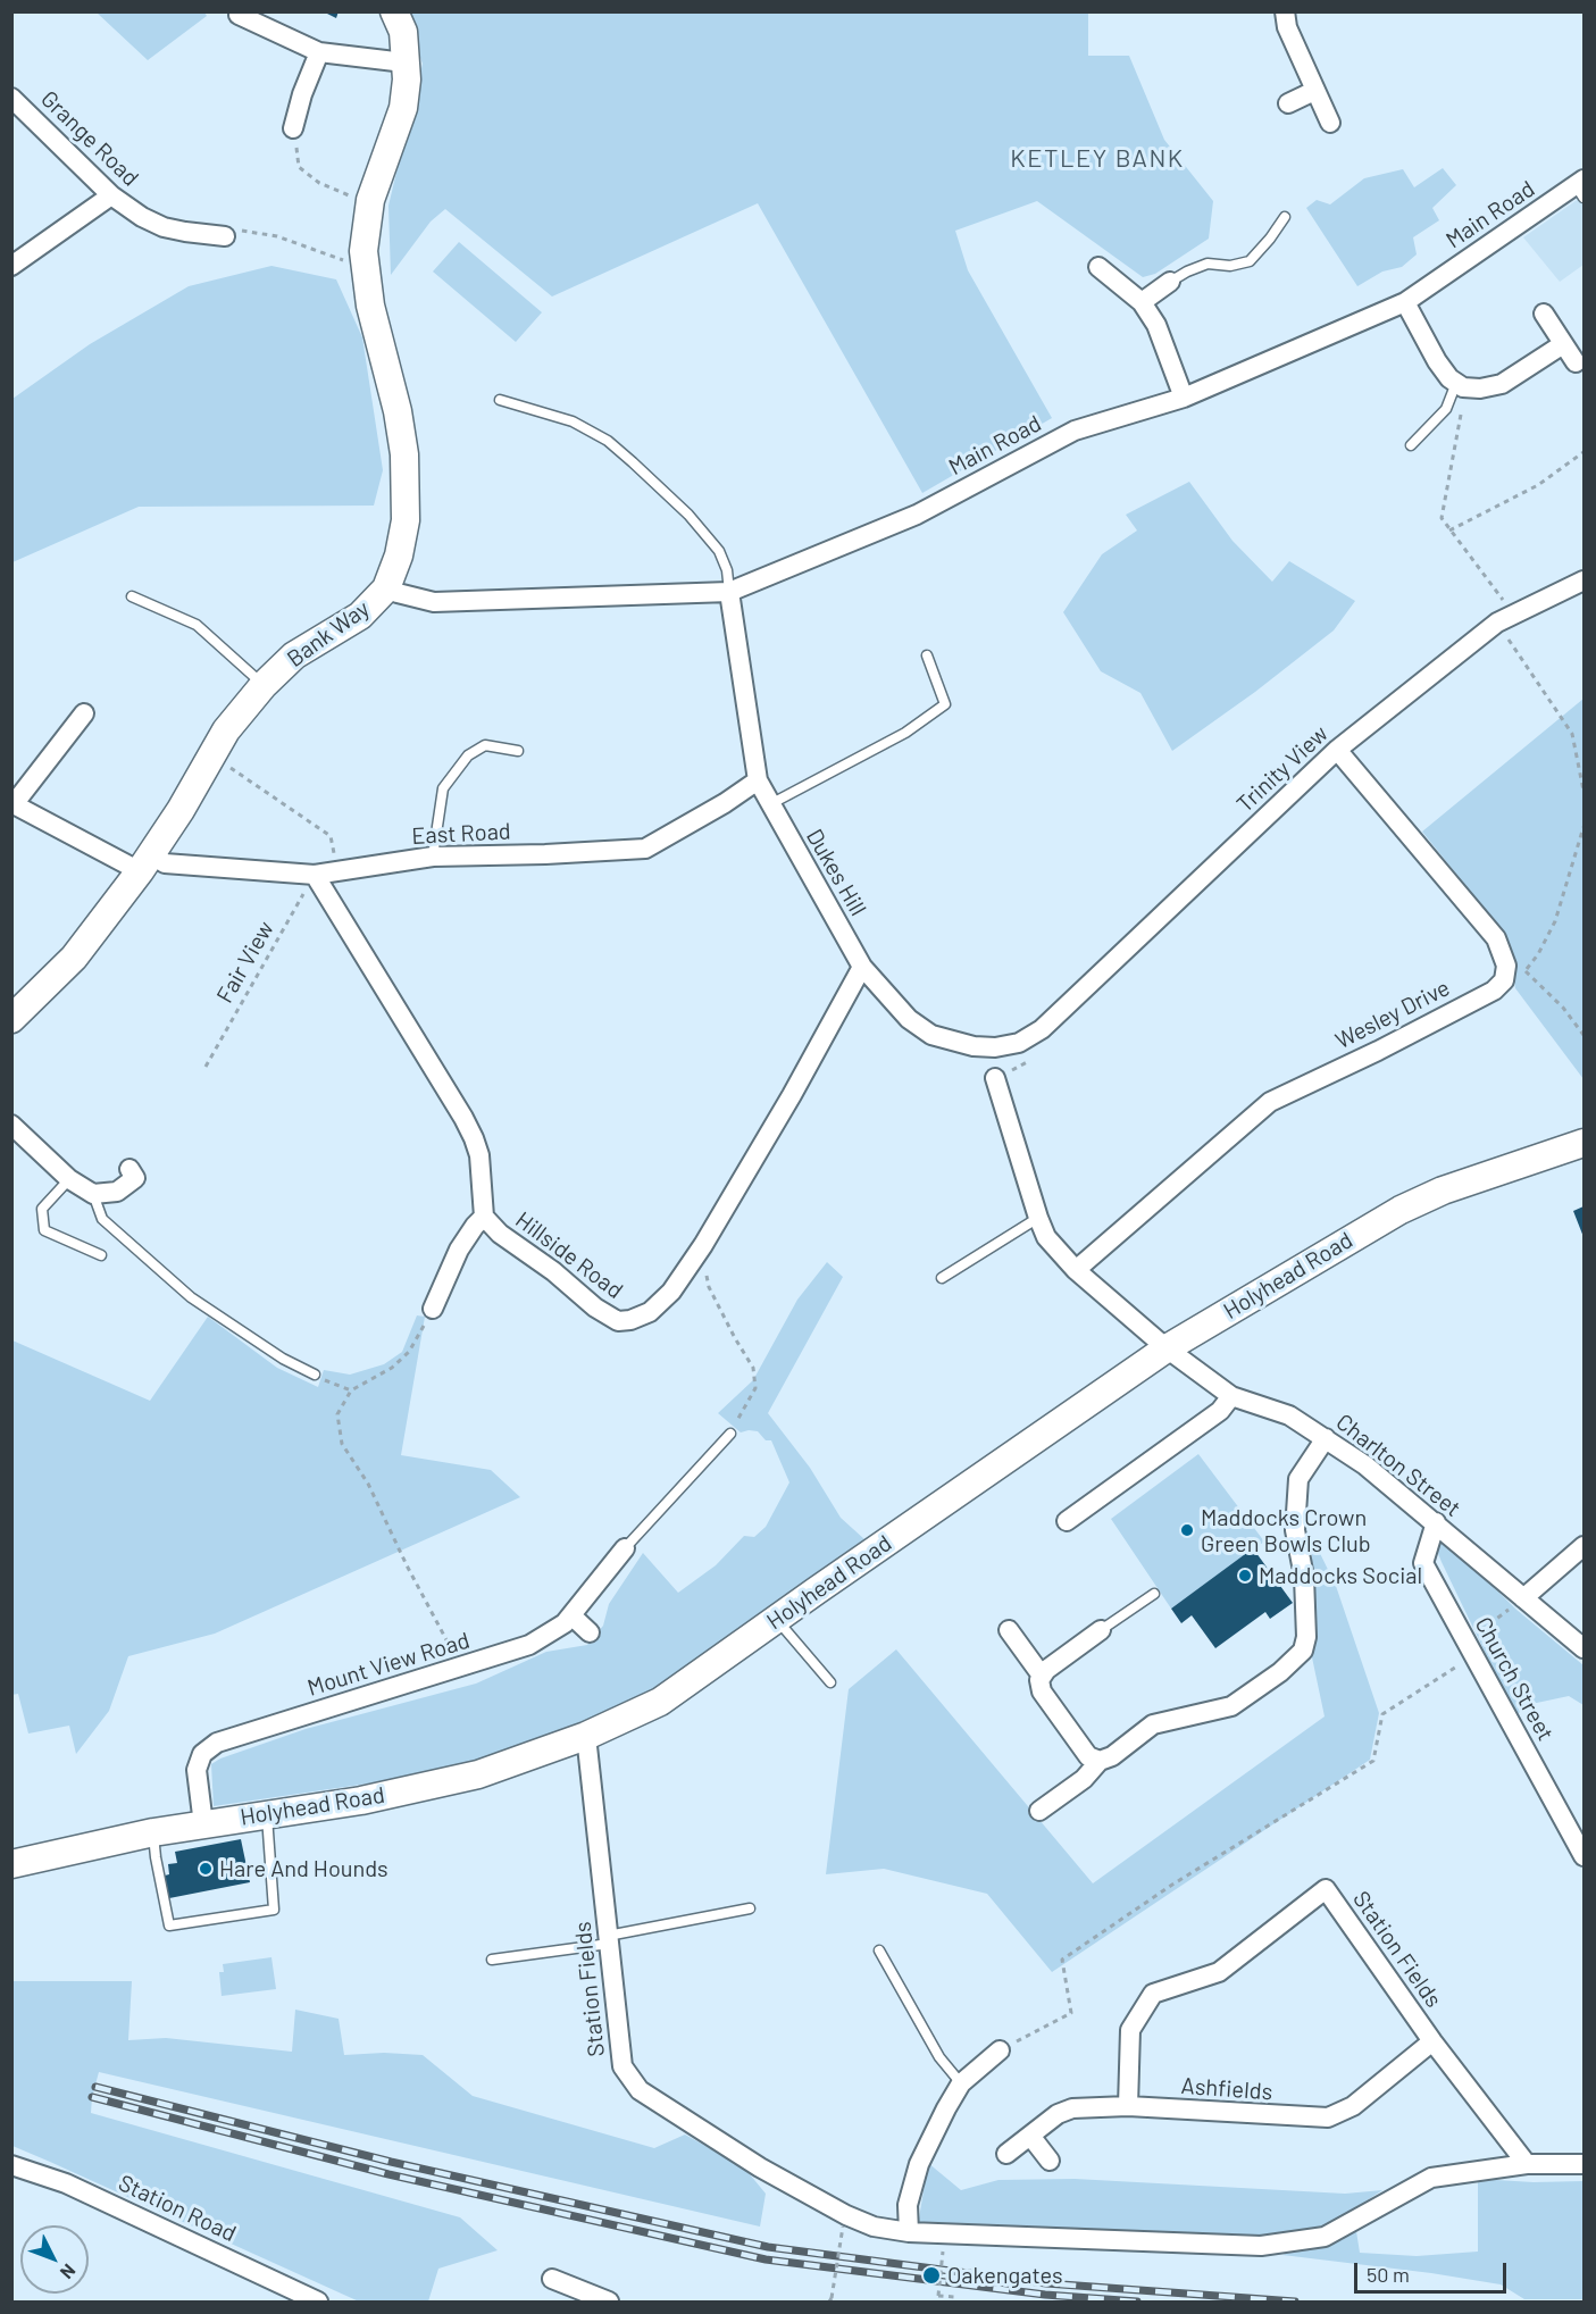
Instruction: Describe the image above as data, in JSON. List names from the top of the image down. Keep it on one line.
{"streets":{"street":["Grange Road","Main Road","Bank Way","Trinity View","East Road","Dukes Hill","Wesley Drive","Hillside Road","Holyhead Road","Charlton Street","Mount View Road","Church Street","Station Fields","Ashfields","Station Road"],"path":["Fair View"]},"crossings":[["Main Road","Bank Way"],["Main Road","Dukes Hill"],["Bank Way","East Road"],["Trinity View","Dukes Hill"],["East Road","Dukes Hill"],["East Road","Fair View"],["East Road","Hillside Road"],["Dukes Hill","Hillside Road"],["Fair View","Hillside Road"],["Holyhead Road","Charlton Street"],["Holyhead Road","Mount View Road"],["Holyhead Road","Station Fields"],["Charlton Street","Church Street"],["Station Fields","Ashfields"]],"districts":["KETLEY BANK"],"places":["Maddocks Crown Green Bowls Club","Maddocks Social","Hare And Hounds","Oakengates"],"scale_bar":"50 m","north":"bottom right"}
